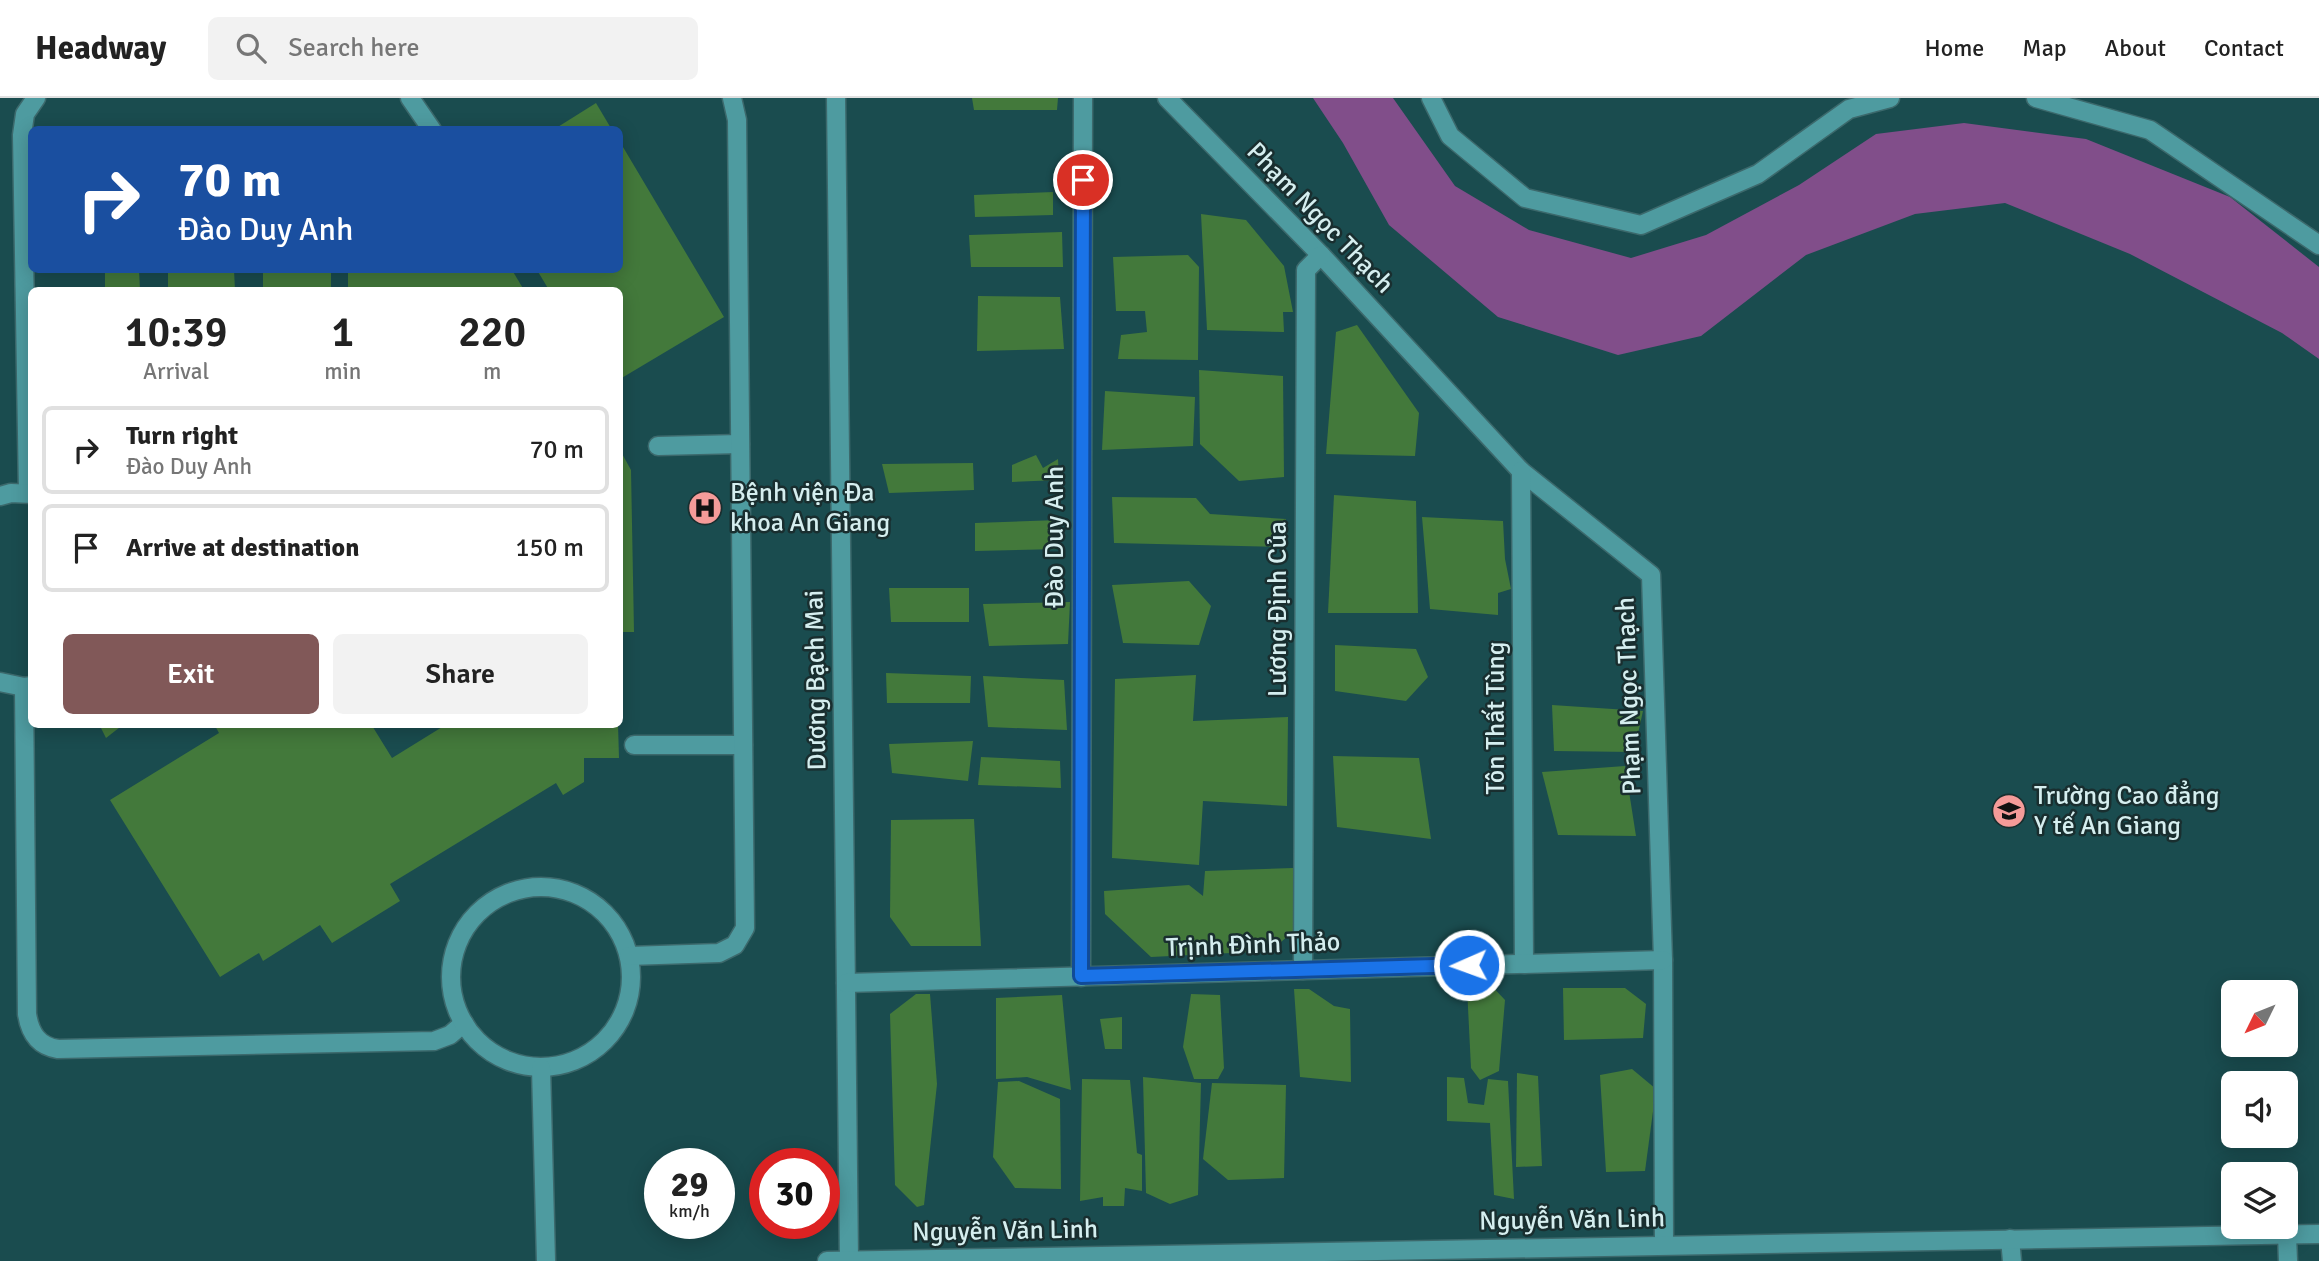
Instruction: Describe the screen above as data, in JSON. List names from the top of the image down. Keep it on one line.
{"streets":{"street":["Phạm Ngọc Thạch","Đào Duy Anh","Lương Định Của","Dương Bạch Mai","Tôn Thất Tùng","Trịnh Đình Thảo","Nguyễn Văn Linh"]},"crossings":[["Phạm Ngọc Thạch","Lương Định Của"],["Phạm Ngọc Thạch","Tôn Thất Tùng"],["Phạm Ngọc Thạch","Trịnh Đình Thảo"],["Phạm Ngọc Thạch","Nguyễn Văn Linh"],["Đào Duy Anh","Trịnh Đình Thảo"],["Lương Định Của","Trịnh Đình Thảo"],["Dương Bạch Mai","Trịnh Đình Thảo"],["Dương Bạch Mai","Nguyễn Văn Linh"],["Tôn Thất Tùng","Trịnh Đình Thảo"]],"places":{"hospital":["Bệnh viện Đa khoa An Giang"],"school or university":["Trường Cao đẳng Y tế An Giang"]},"north":"bottom left","page":{"header":"Headway","search":"Search here","nav":["Home","Map","About","Contact"],"turn":["70 m","Đào Duy Anh"],"eta":["10:39","Arrival","1","min","220","m"],"list":[{"name":"Turn right","note":"Đào Duy Anh","value":"70 m"},{"name":"Arrive at destination","value":"150 m"}],"buttons":["Exit","Share"],"speed":"29 km/h","limit":"30"}}
